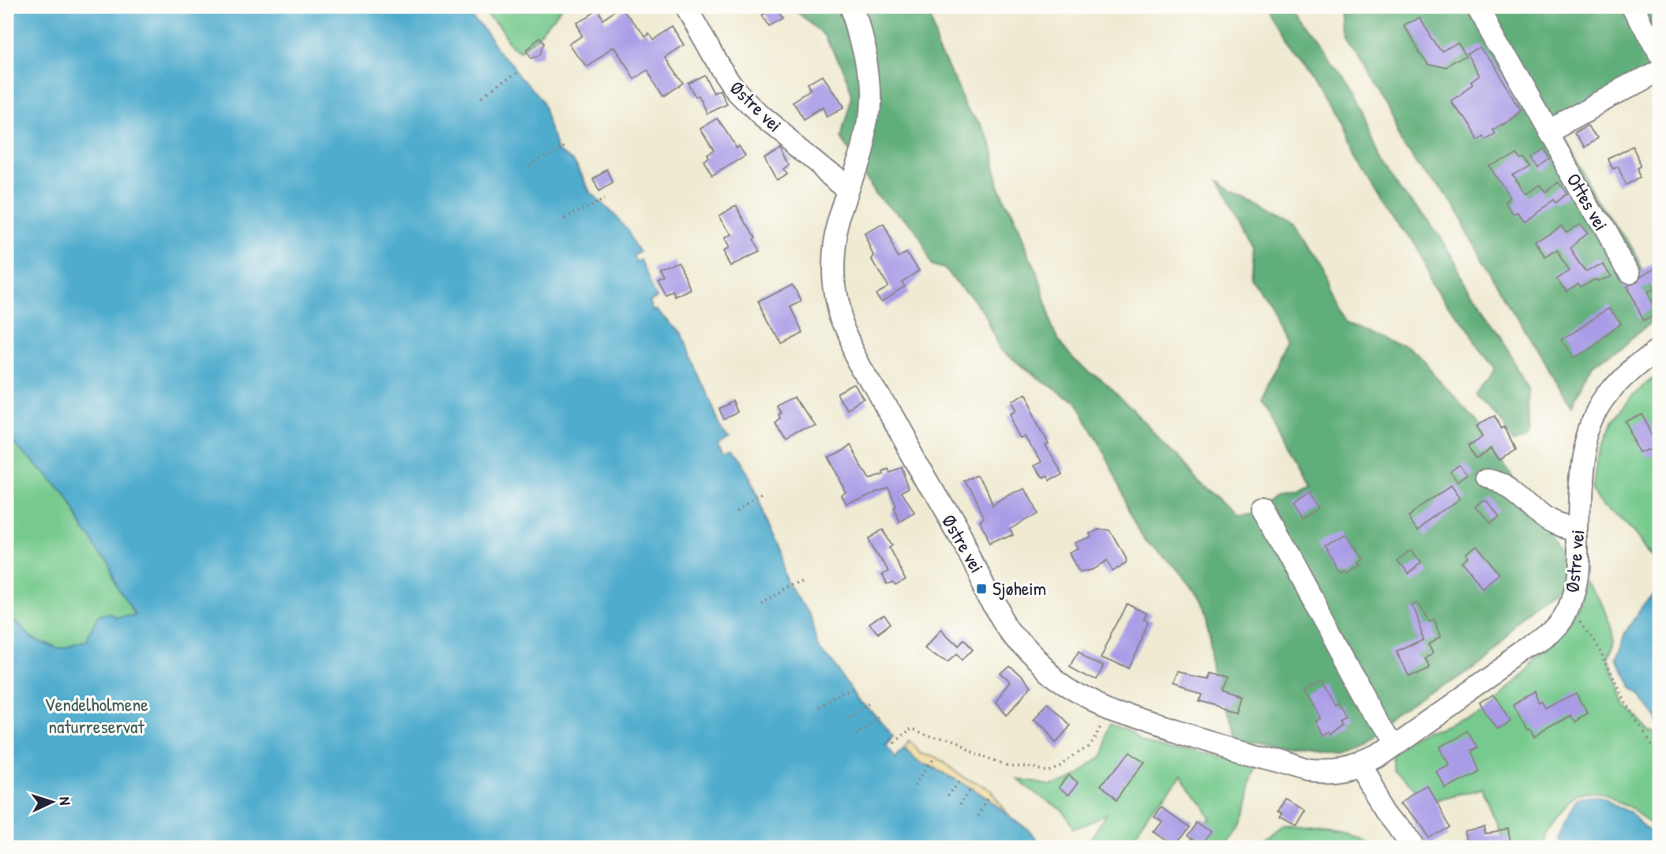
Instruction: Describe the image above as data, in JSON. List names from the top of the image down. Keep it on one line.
{"streets":{"street":["Østre vei","Ottes vei"]},"parks":["Vendelholmene naturreservat"],"places":{"transit":["Sjøheim"]},"north":"right"}
